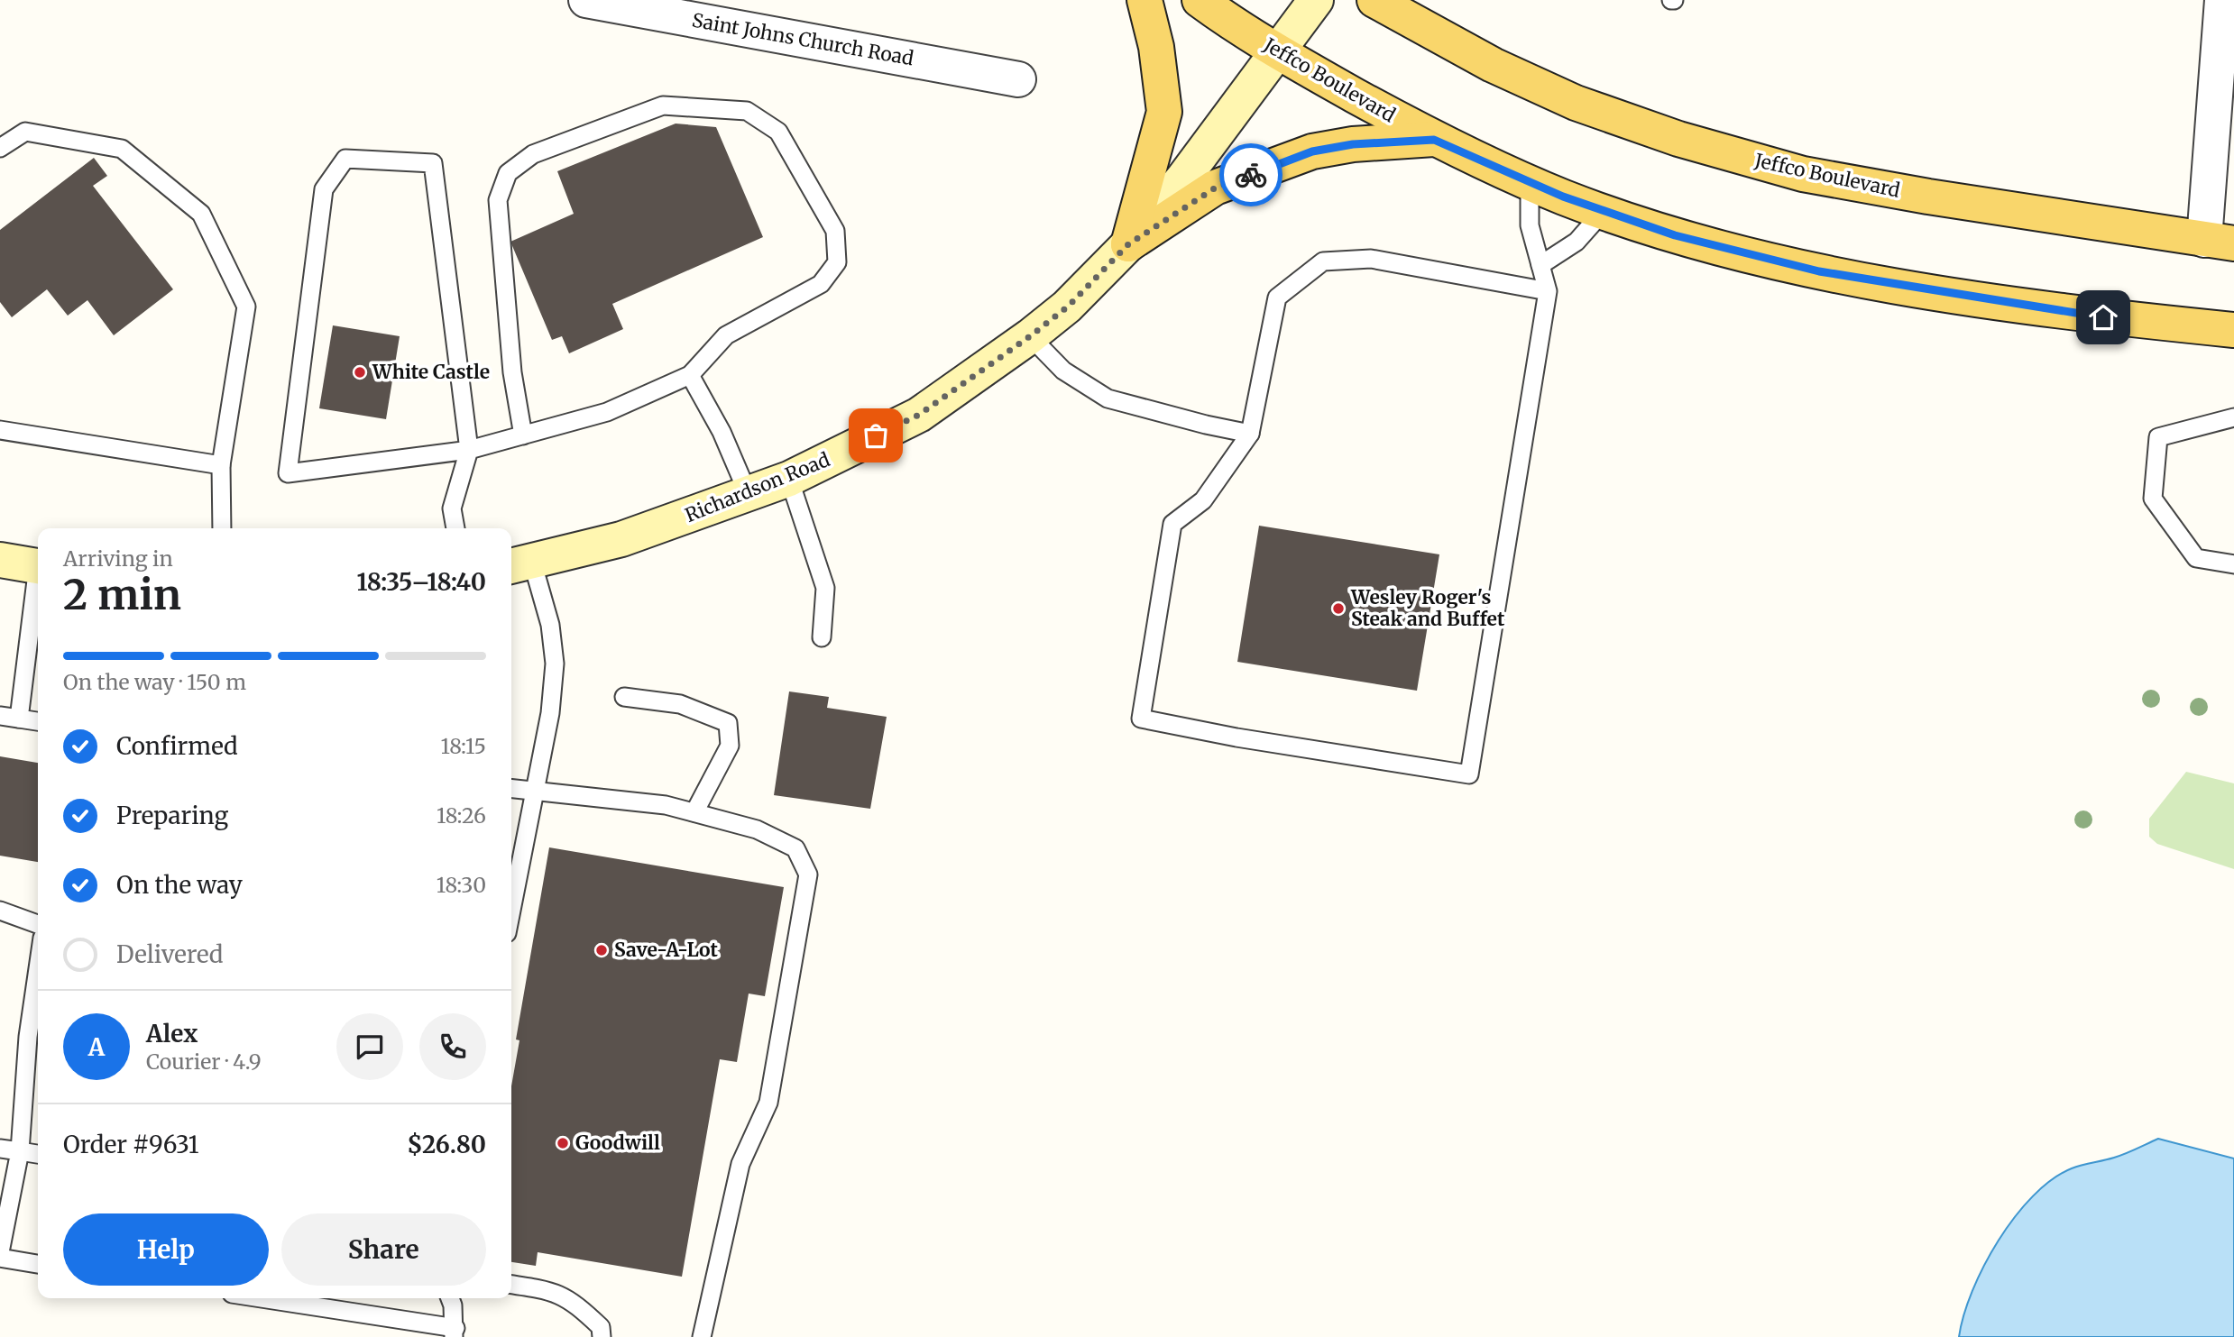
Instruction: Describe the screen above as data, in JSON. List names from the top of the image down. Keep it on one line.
{"streets":{"main road":["Jeffco Boulevard","Richardson Road"],"street":["Saint Johns Church Road"]},"crossings":[["Jeffco Boulevard","Richardson Road"]],"places":["White Castle","Wesley Roger's Steak and Buffet","Save-A-Lot","Goodwill"],"page":{"heading":["2 min","Arriving in","18:35–18:40"],"panel":["Alex","Courier · 4.9","Order #9631","$26.80"],"bar":"On the way · 150 m","list":[["Confirmed","18:15"],["Preparing","18:26"],["On the way","18:30"],"Delivered"],"round":"A","buttons":["Help","Share"]}}
